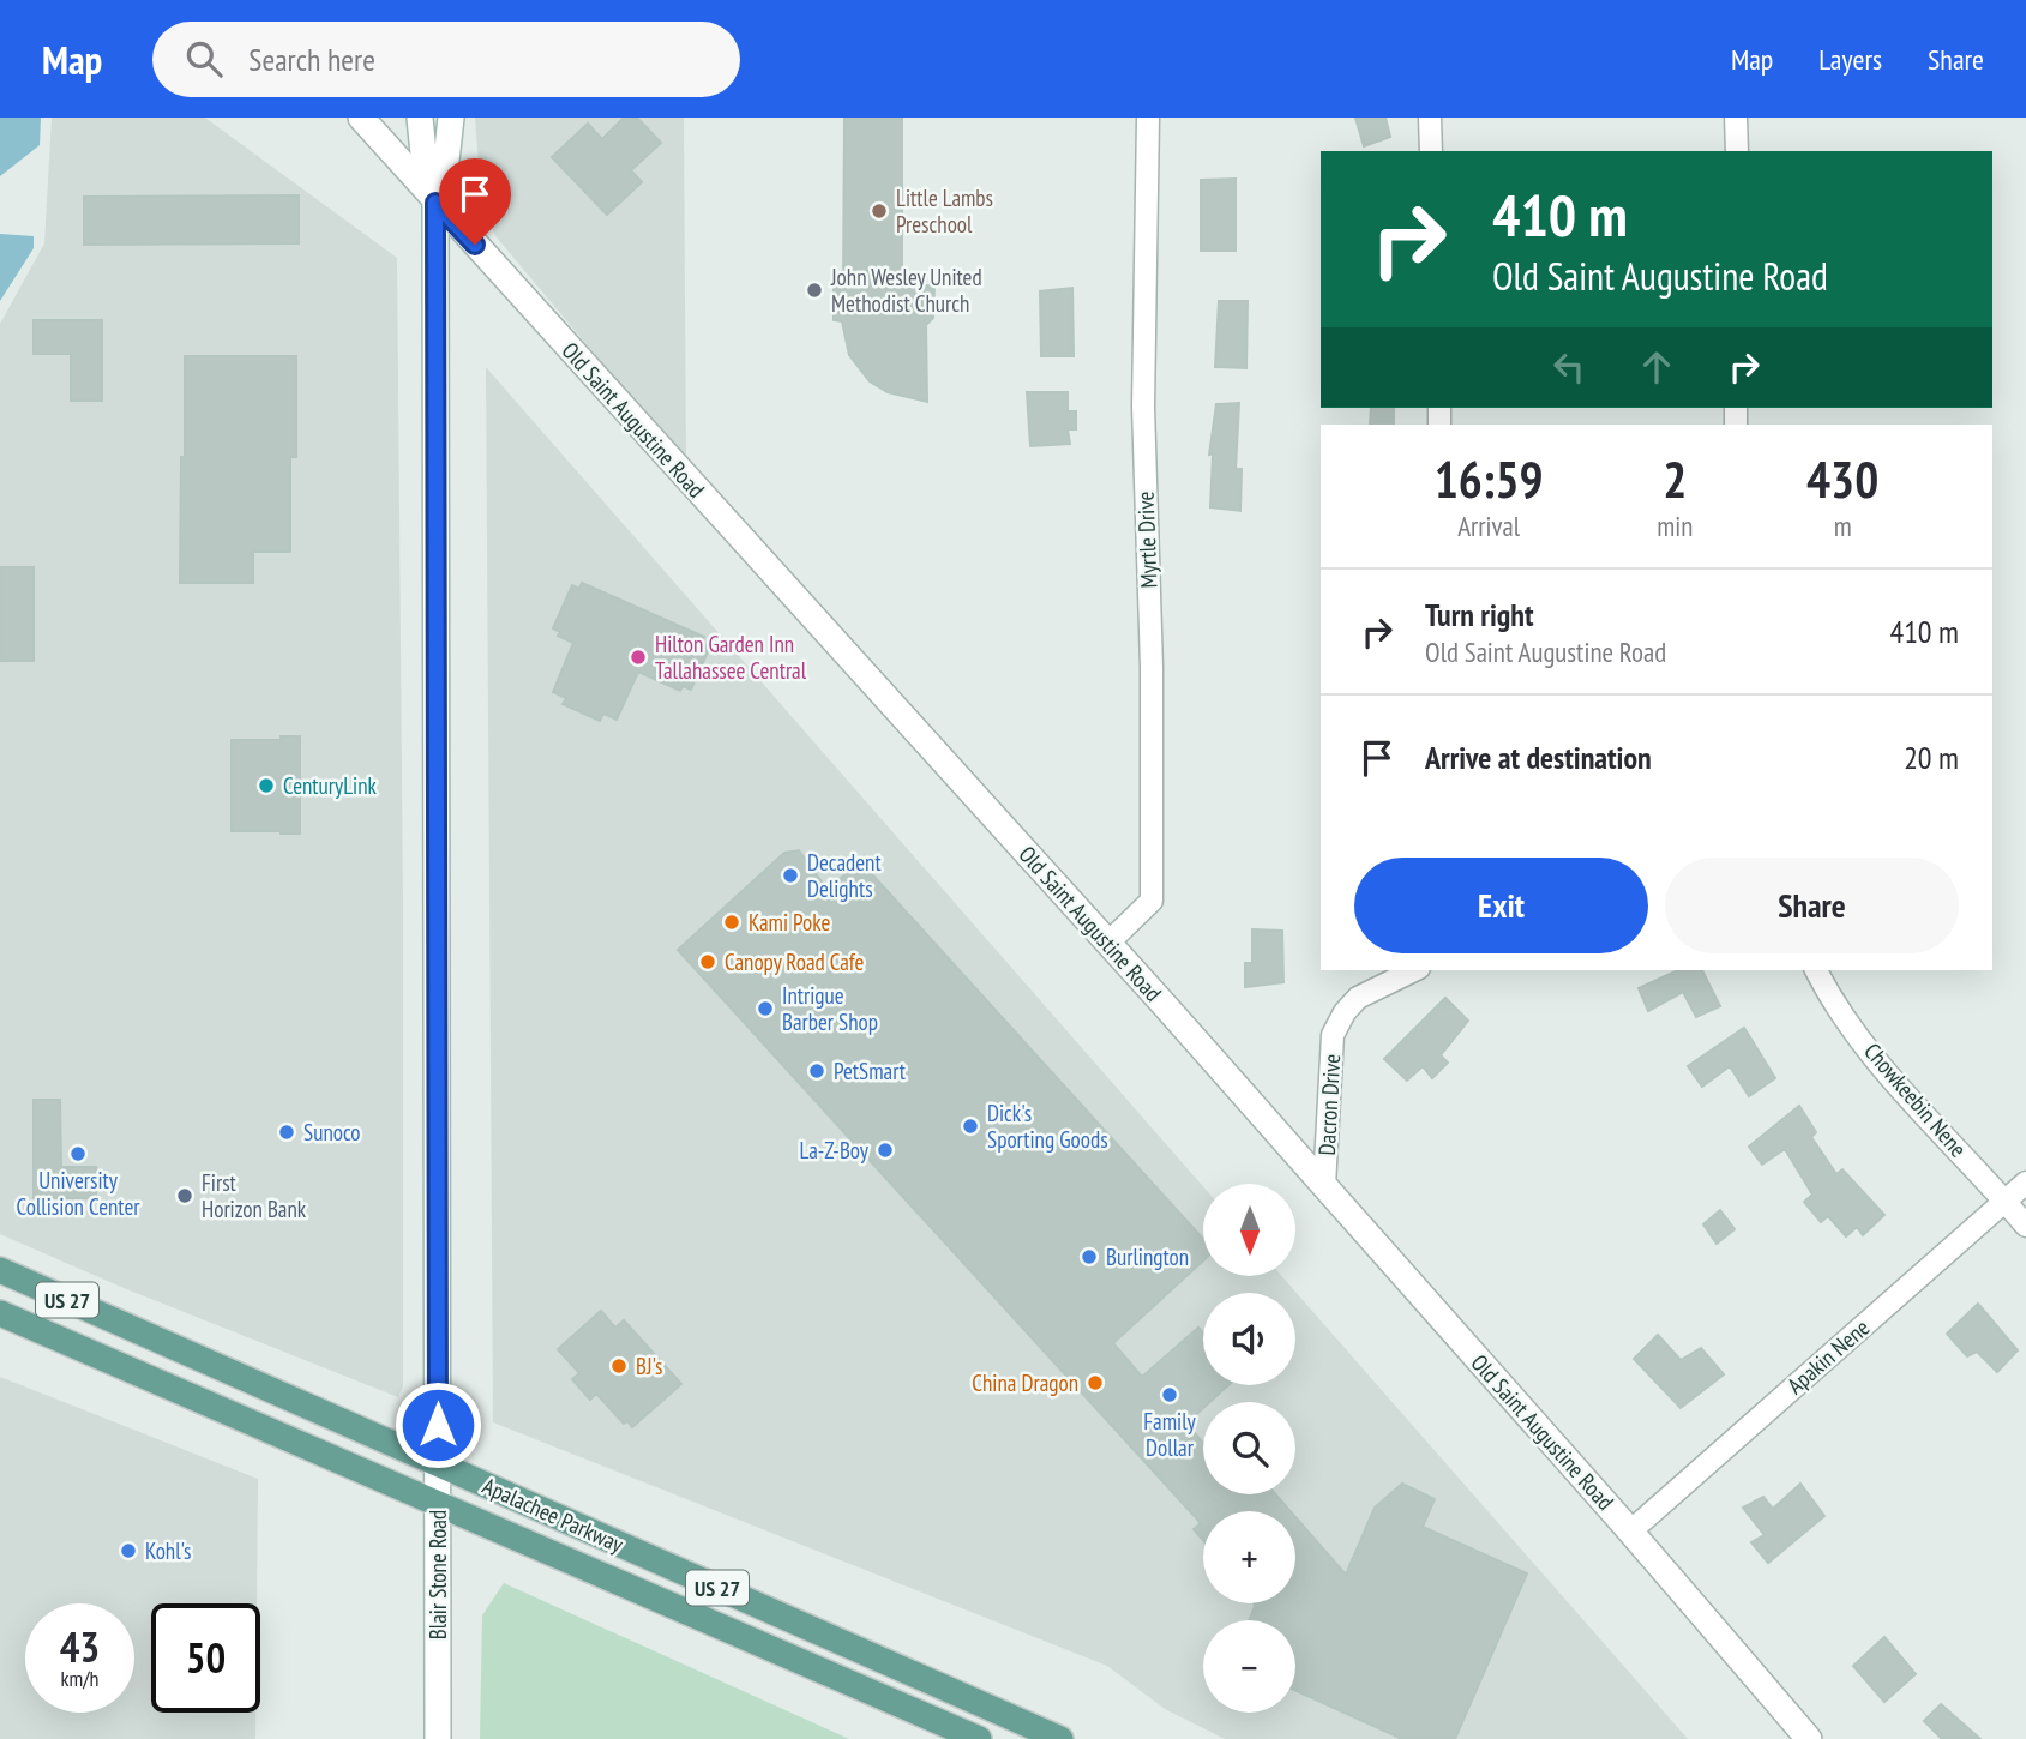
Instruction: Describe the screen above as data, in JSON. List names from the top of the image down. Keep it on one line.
{"streets":{"main road":["US 27","Apalachee Parkway"],"street":["Old Saint Augustine Road","Myrtle Drive","Chowkeebin Nene","Dacron Drive","Apakin Nene","Blair Stone Road"]},"crossings":[["Old Saint Augustine Road","Myrtle Drive"],["Old Saint Augustine Road","Dacron Drive"],["Old Saint Augustine Road","Apakin Nene"],["Old Saint Augustine Road","Blair Stone Road"],["Chowkeebin Nene","Apakin Nene"],["Apalachee Parkway","Blair Stone Road"]],"places":["Little Lambs Preschool","John Wesley United Methodist Church","Hilton Garden Inn Tallahassee Central","CenturyLink","Decadent Delights","Kami Poke","Canopy Road Cafe","Intrigue Barber Shop","PetSmart","Dick's Sporting Goods","Sunoco","La-Z-Boy","University Collision Center","First Horizon Bank","Burlington","BJ's","China Dragon","Family Dollar","Kohl's"],"north":"bottom","page":{"header":"Map","search":"Search here","nav":["Map","Layers","Share"],"turn":["410 m","Old Saint Augustine Road"],"eta":["16:59","Arrival","2","min","430","m"],"list":[{"name":"Turn right","note":"Old Saint Augustine Road","value":"410 m"},{"name":"Arrive at destination","value":"20 m"}],"buttons":["Exit","Share"],"map_buttons":["+","−"],"speed":"43 km/h","limit":"50"}}
